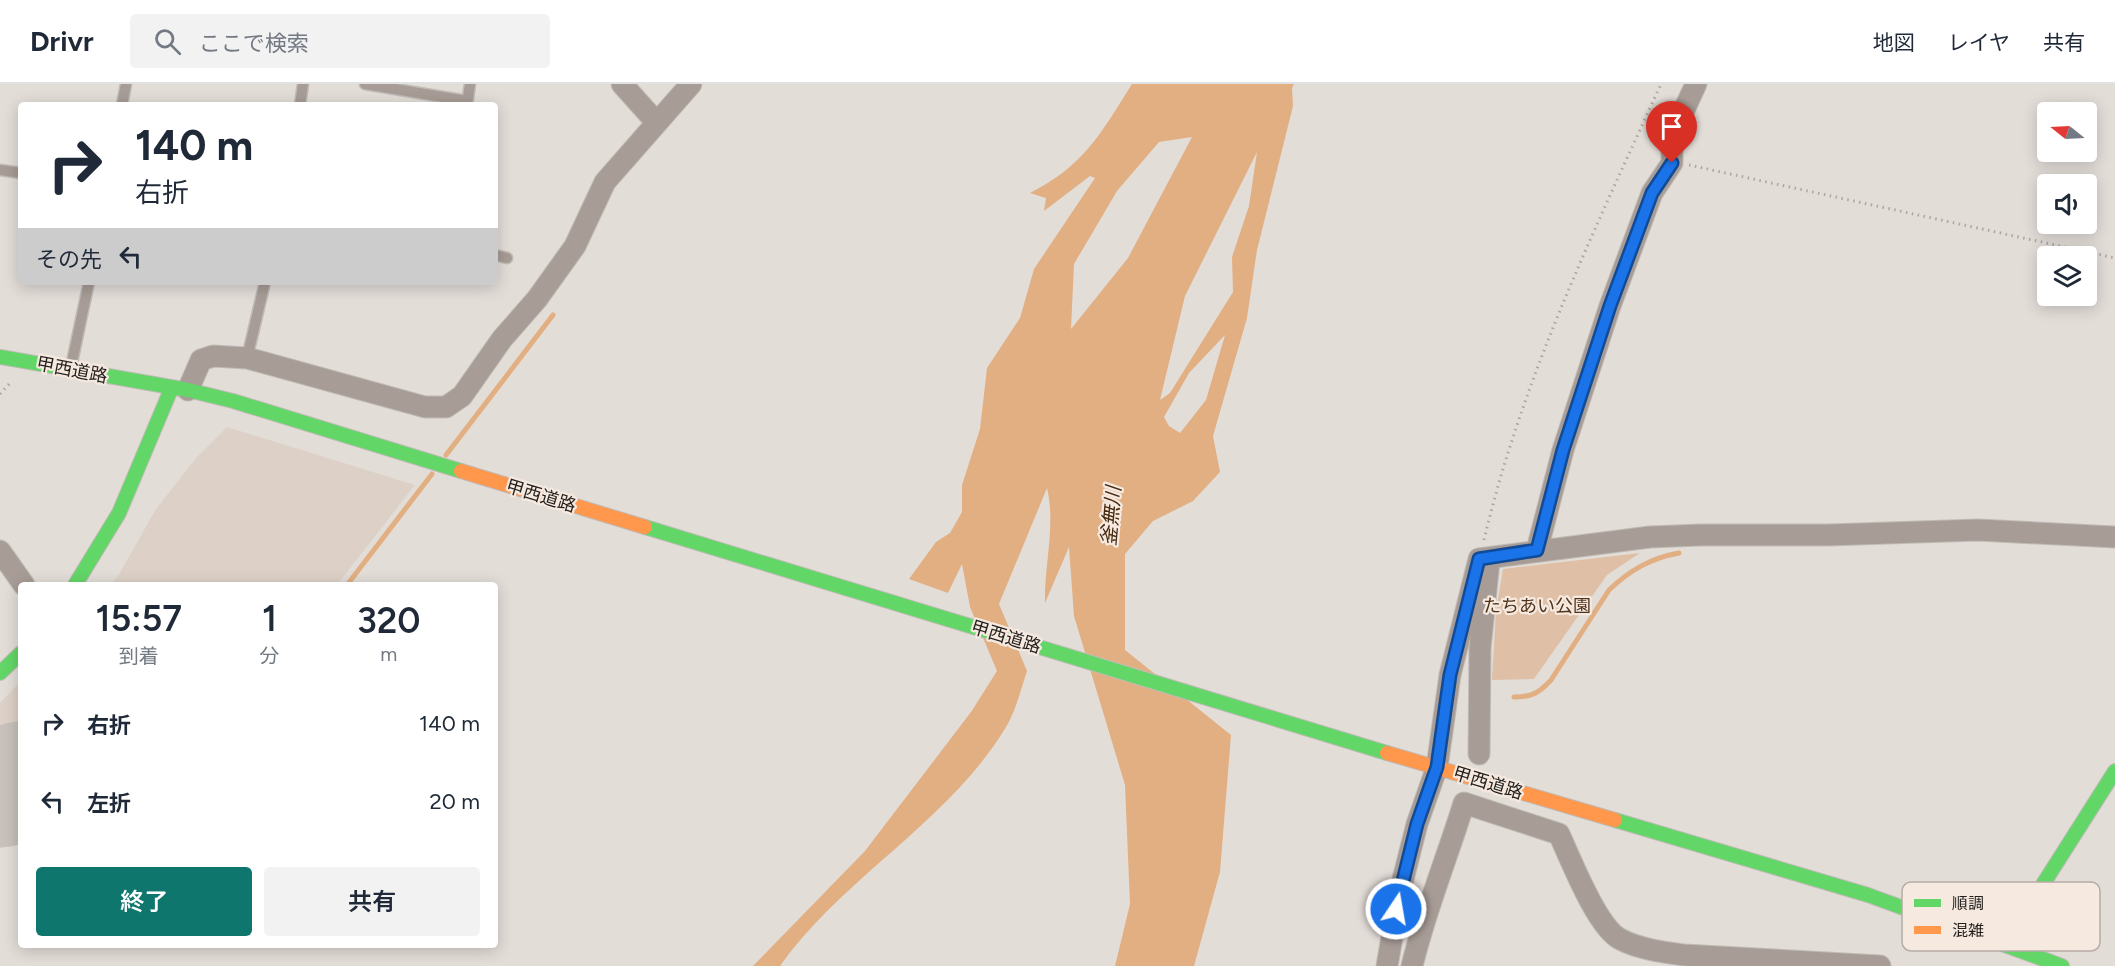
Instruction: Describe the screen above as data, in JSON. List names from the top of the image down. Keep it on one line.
{"streets":{"main road":["甲西道路"]},"water":["釜無川"],"parks":["たちあい公園"],"legend":["順調","混雑"],"north":"left","page":{"header":"Drivr","search":"ここで検索","nav":["地図","レイヤ","共有"],"turn":["140 m","右折"],"then":"その先","eta":["15:57","到着","1","分","320","m"],"list":[{"name":"右折","value":"140 m"},{"name":"左折","value":"20 m"}],"buttons":["終了","共有"]}}
